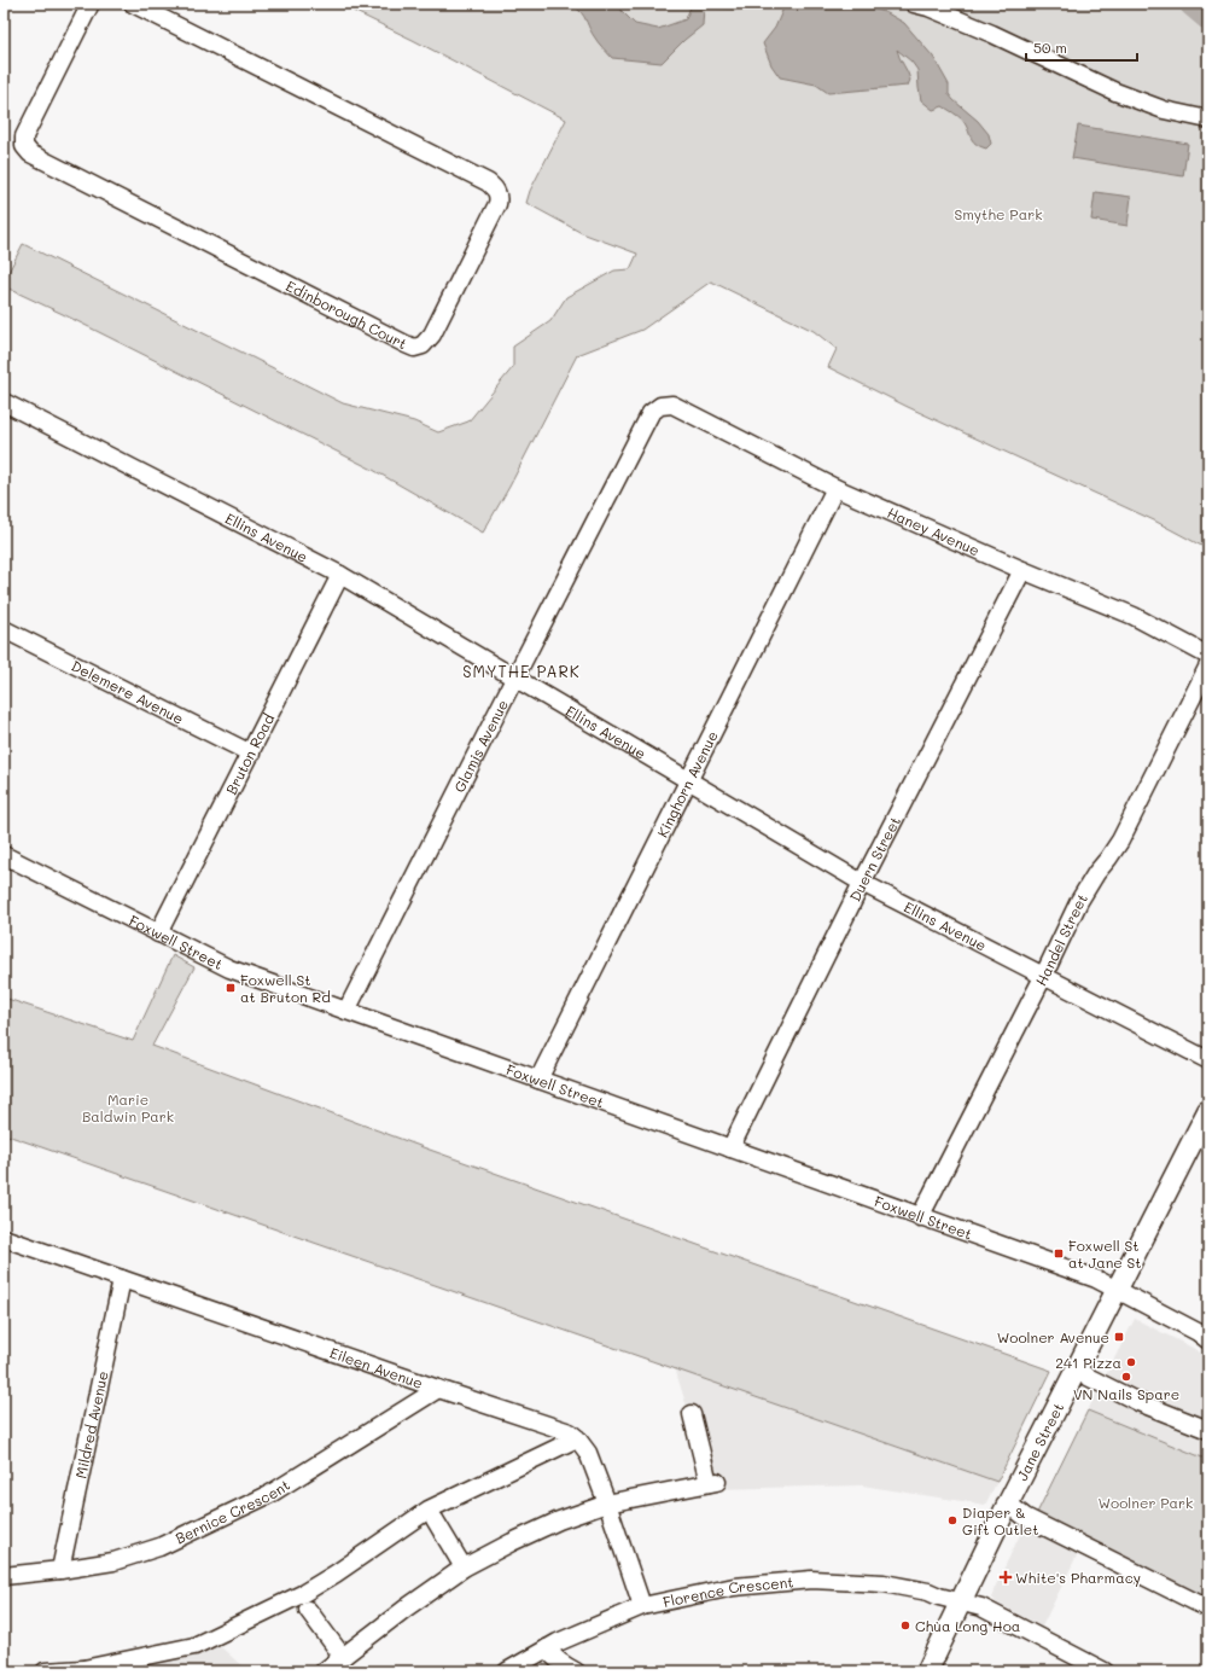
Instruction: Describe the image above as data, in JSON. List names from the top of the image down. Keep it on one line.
{"streets":{"main road":["Jane Street"],"street":["Edinborough Court","Haney Avenue","Ellins Avenue","Delemere Avenue","Glamis Avenue","Bruton Road","Kinghorn Avenue","Duern Street","Handel Street","Foxwell Street","Eileen Avenue","Mildred Avenue","Bernice Crescent","Florence Crescent"]},"crossings":[["Haney Avenue","Glamis Avenue"],["Haney Avenue","Kinghorn Avenue"],["Haney Avenue","Duern Street"],["Ellins Avenue","Glamis Avenue"],["Ellins Avenue","Bruton Road"],["Ellins Avenue","Kinghorn Avenue"],["Ellins Avenue","Duern Street"],["Ellins Avenue","Handel Street"],["Delemere Avenue","Bruton Road"],["Glamis Avenue","Foxwell Street"],["Bruton Road","Foxwell Street"],["Kinghorn Avenue","Foxwell Street"],["Duern Street","Foxwell Street"],["Handel Street","Foxwell Street"],["Foxwell Street","Jane Street"],["Eileen Avenue","Mildred Avenue"],["Eileen Avenue","Bernice Crescent"],["Mildred Avenue","Bernice Crescent"],["Jane Street","Florence Crescent"]],"districts":["SMYTHE PARK"],"parks":["Smythe Park","Marie Baldwin Park","Woolner Park"],"places":{"transit":["Foxwell St at Bruton Rd","Foxwell St at Jane St","Woolner Avenue"],"other":["241 Pizza","VN Nails Spare","Diaper & Gift Outlet","Chùa Long Hoa"],"health":["White's Pharmacy"]},"scale_bar":"50 m"}
